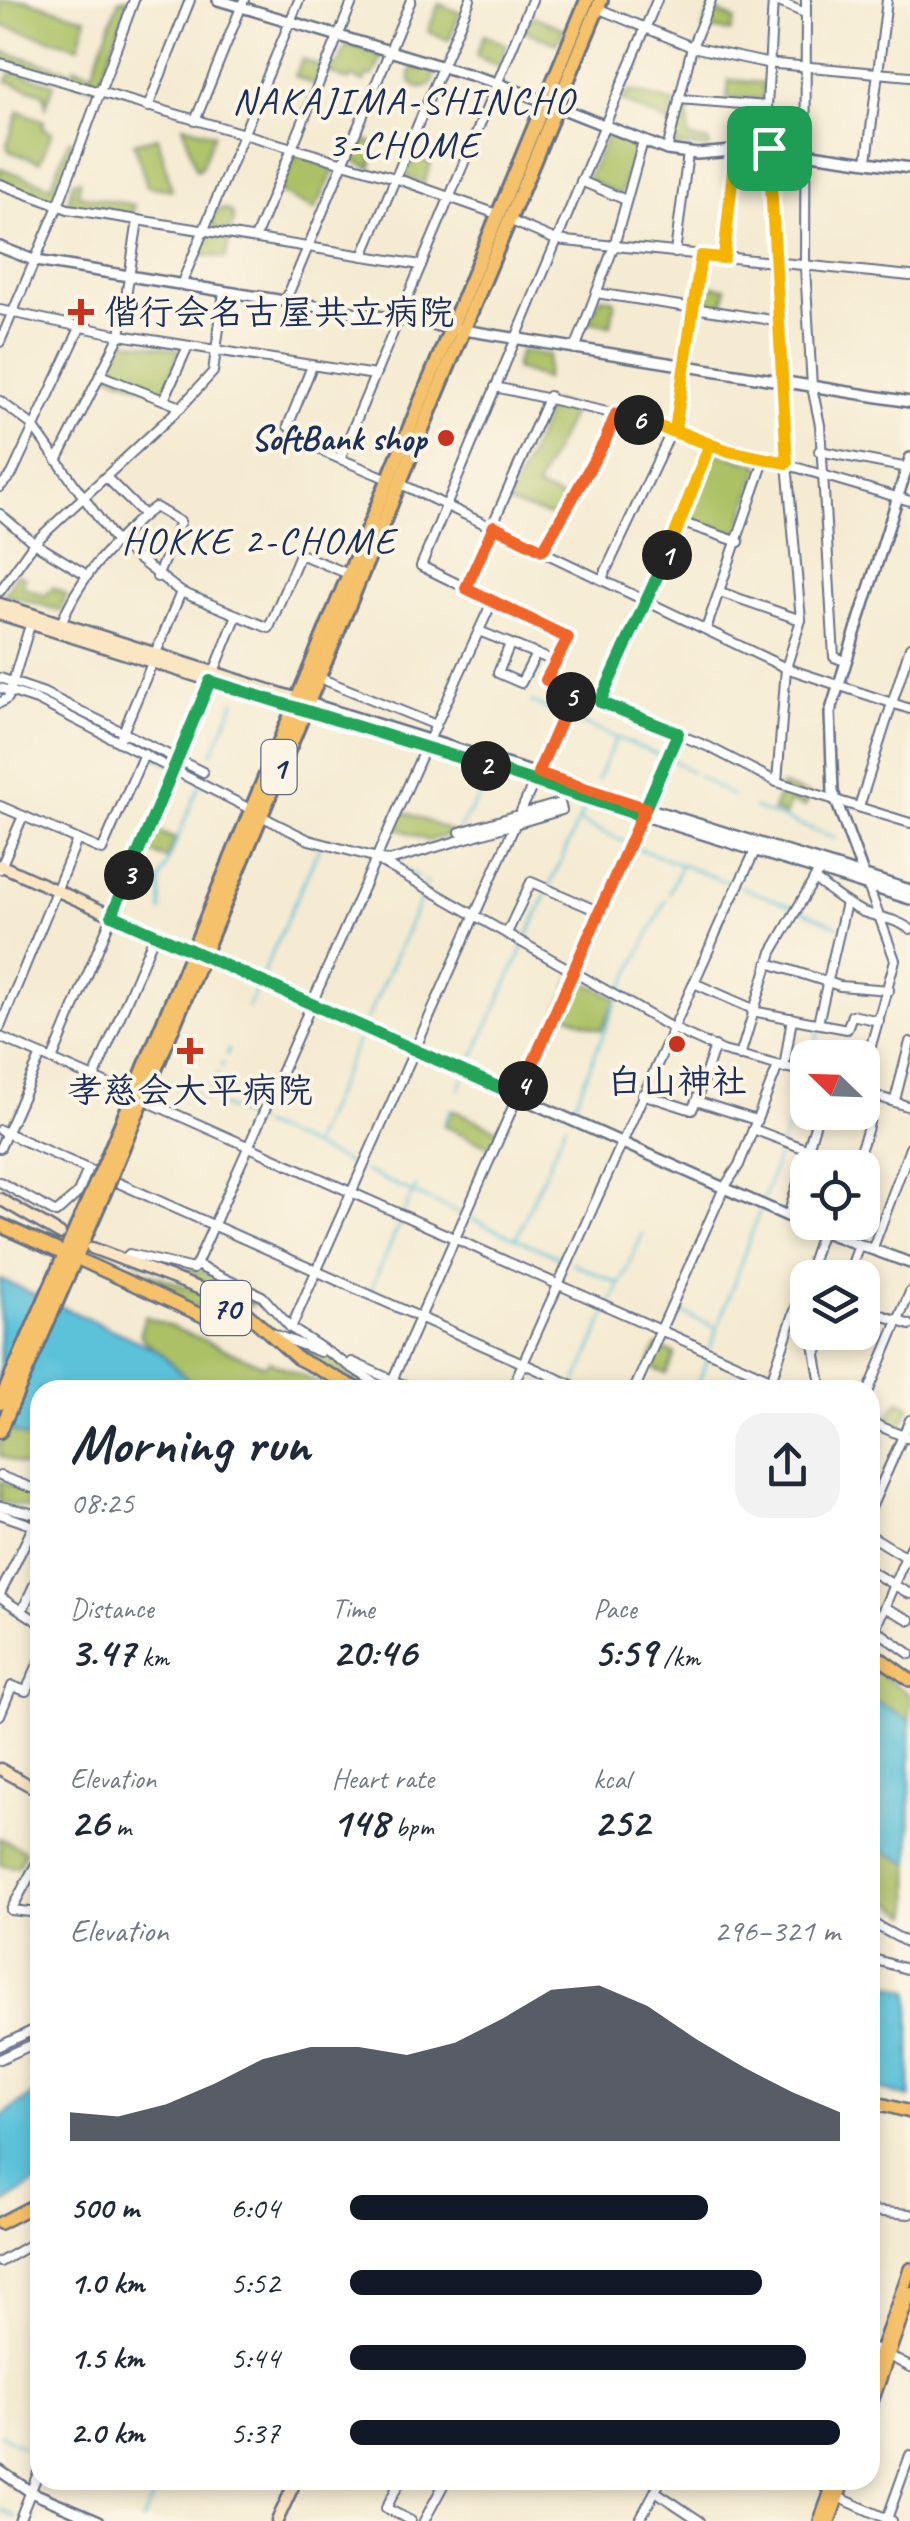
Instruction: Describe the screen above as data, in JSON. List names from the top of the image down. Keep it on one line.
{"streets":{"highway":["1"],"main road":["70"]},"crossings":[["1","70"]],"districts":["NAKAJIMA-SHINCHO 3-CHOME","HOKKE 2-CHOME"],"places":{"health":["偕行会名古屋共立病院","孝慈会大平病院"],"other":["SoftBank shop","白山神社"]},"north":"top left","page":{"pins":["6","1","5","2","3","4"],"heading":["Morning run","08:25"],"stats":[["Distance","3.47 km"],["Time","20:46"],["Pace","5:59 /km"],["Elevation","26 m"],["Heart rate","148 bpm"],["kcal","252"]],"chart":["Elevation","296–321 m"],"list":[{"name":"500 m","note":"6:04"},{"name":"1.0 km","note":"5:52"},{"name":"1.5 km","note":"5:44"},{"name":"2.0 km","note":"5:37"}]}}
